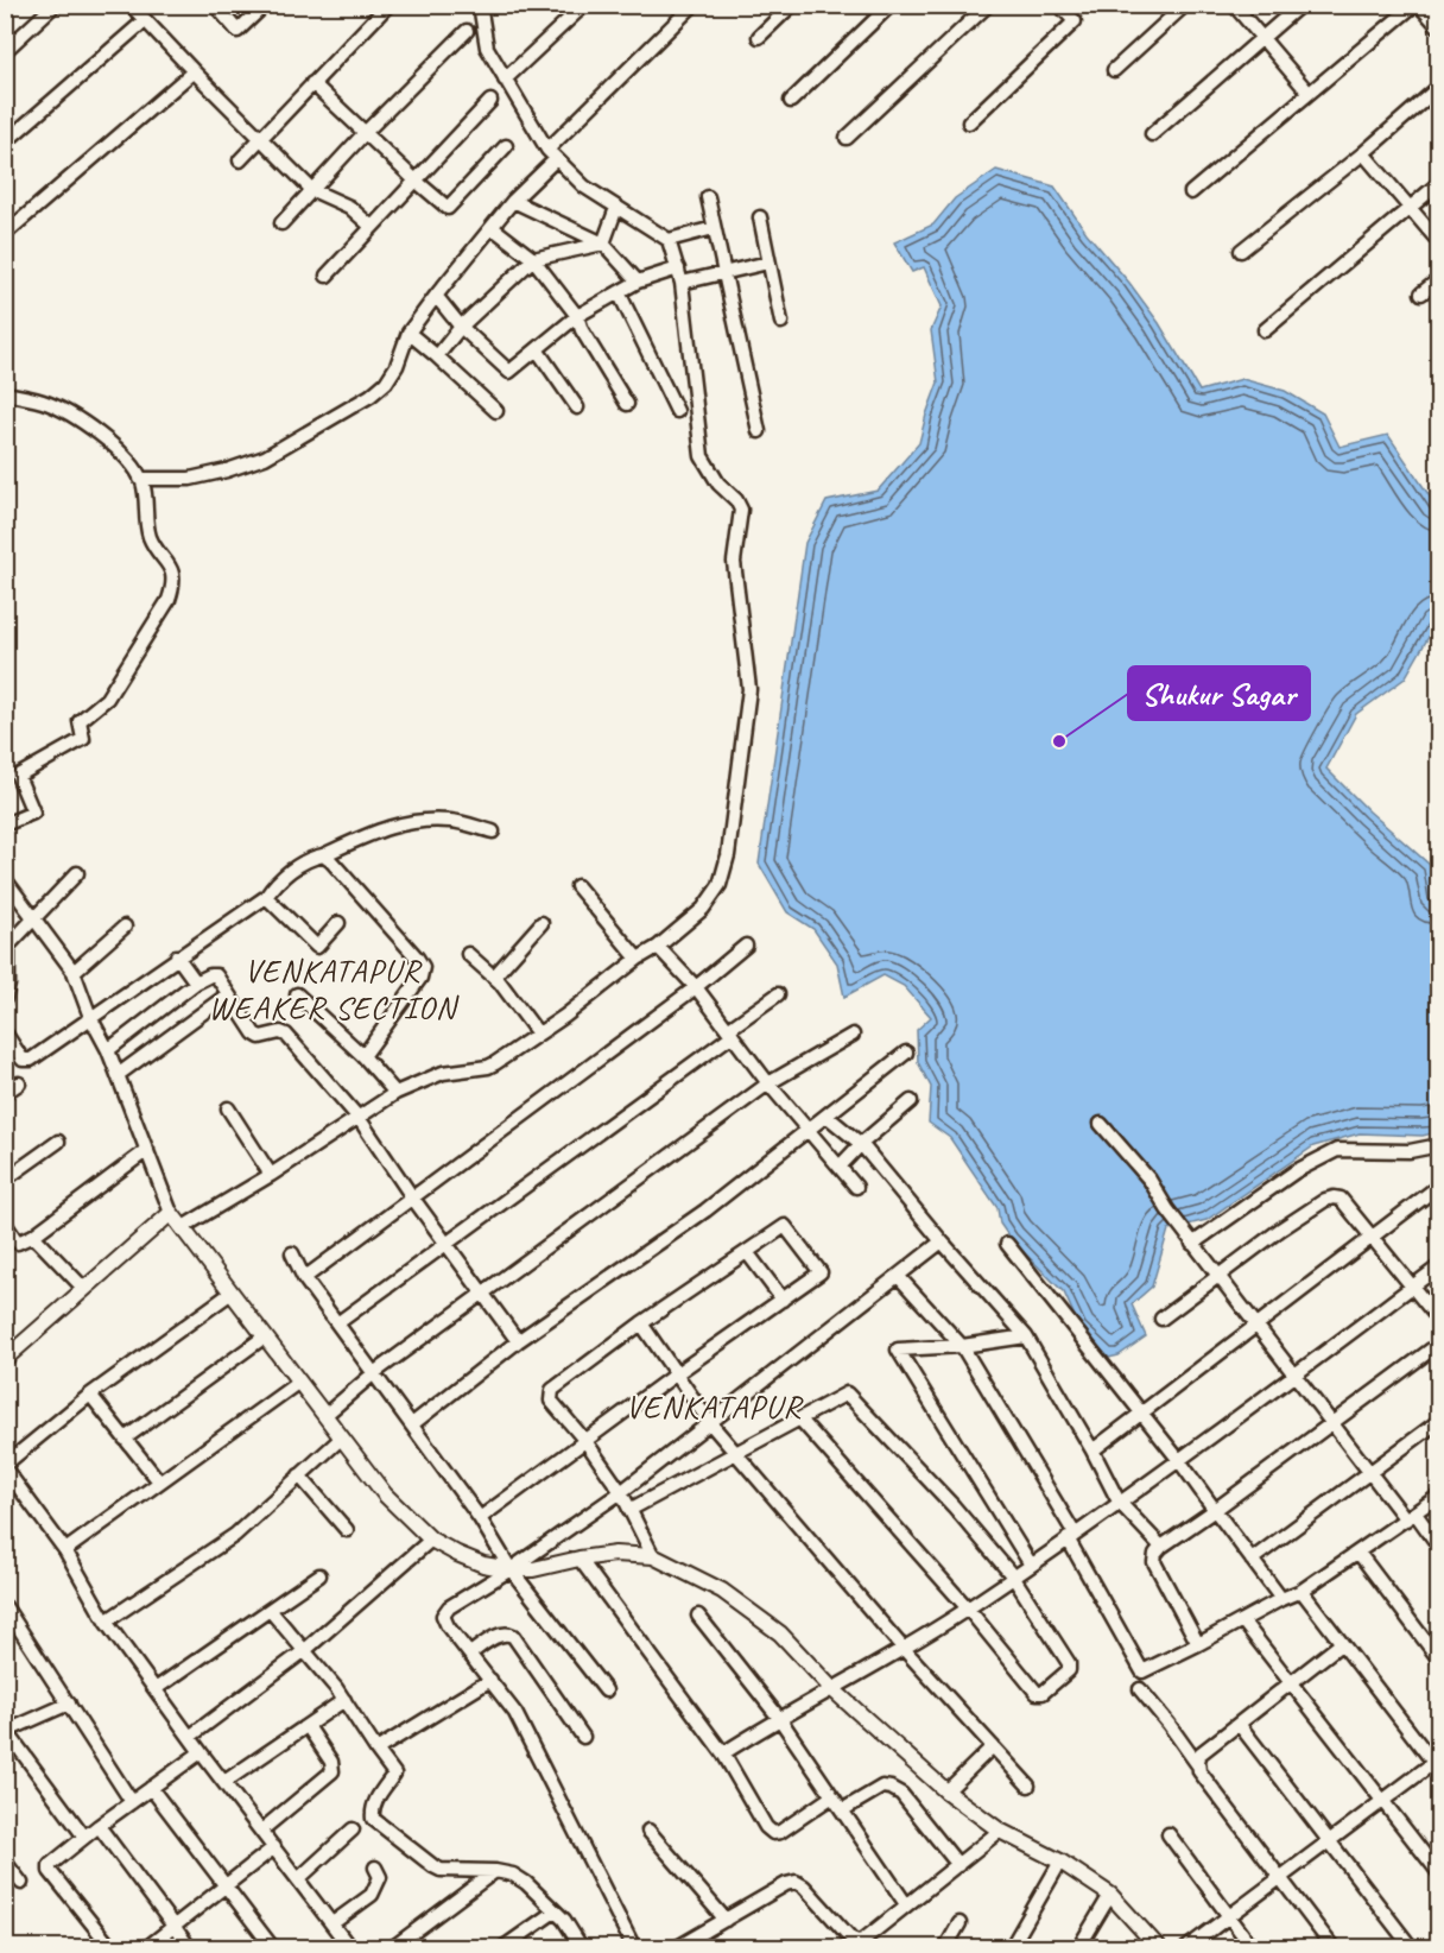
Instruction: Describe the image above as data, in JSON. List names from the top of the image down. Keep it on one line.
{"districts":["VENKATAPUR WEAKER SECTION","VENKATAPUR"],"places":["Shukur Sagar"]}
